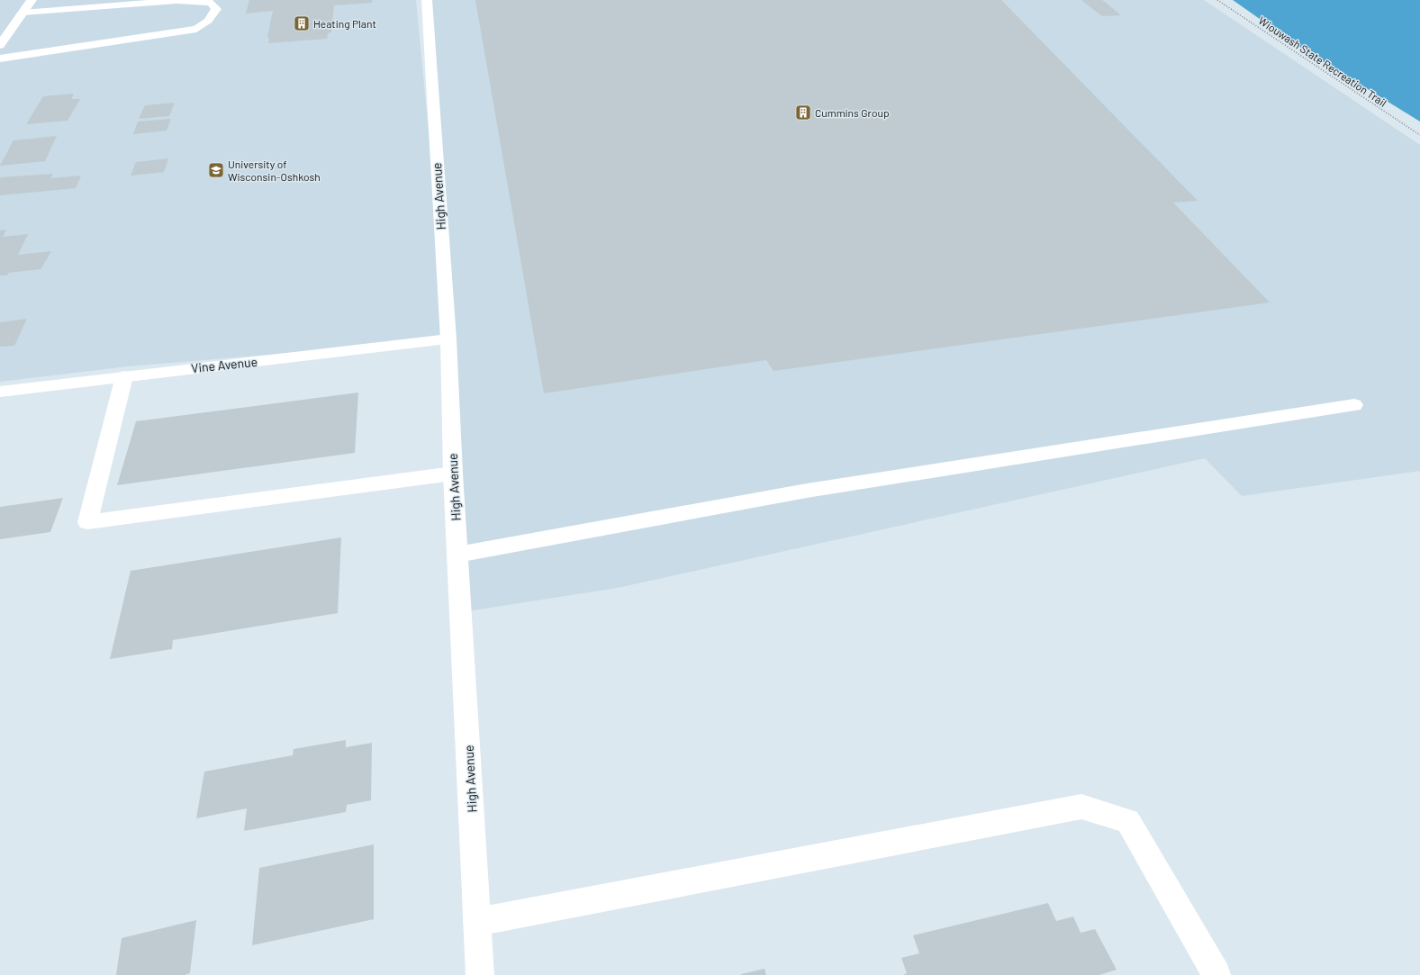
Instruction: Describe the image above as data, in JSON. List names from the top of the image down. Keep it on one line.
{"streets":{"main road":["High Avenue","Vine Avenue"],"path":["Wiouwash State Recreation Trail"]},"crossings":[["High Avenue","Vine Avenue"]],"places":{"building":["Heating Plant","Cummins Group"],"school or university":["University of Wisconsin-Oshkosh"]}}
